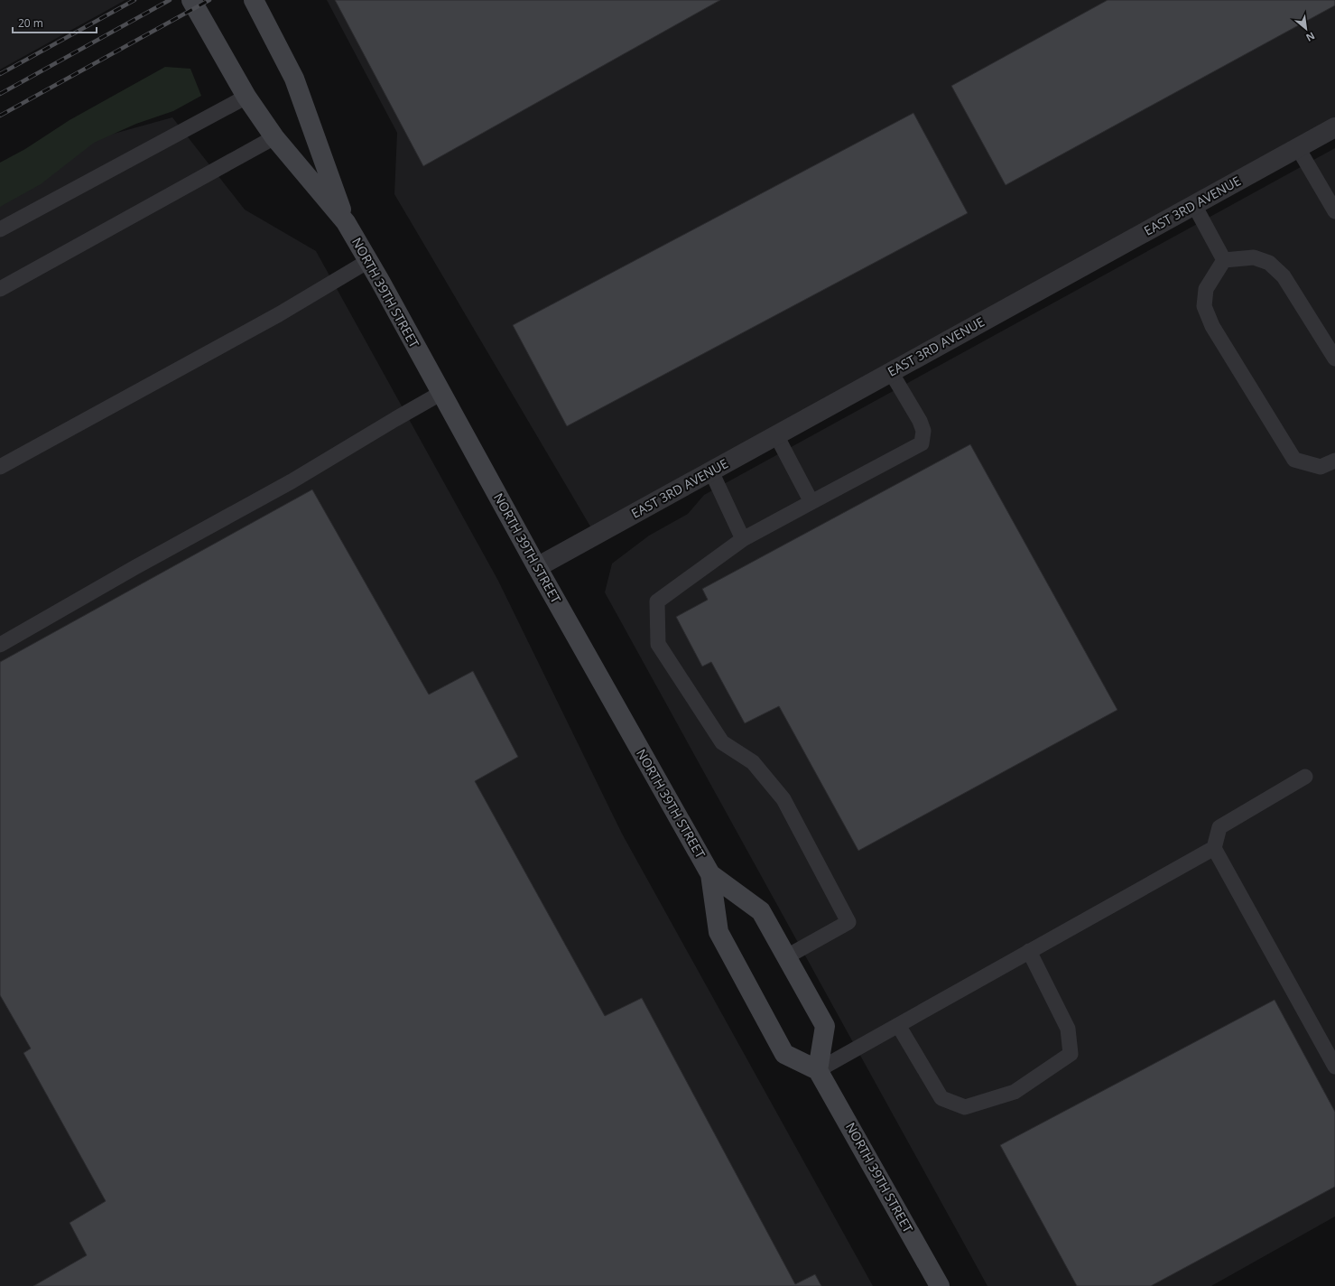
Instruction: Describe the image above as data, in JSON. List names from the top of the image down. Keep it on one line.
{"streets":{"main road":["NORTH 39TH STREET"],"street":["EAST 3RD AVENUE"]},"crossings":[["EAST 3RD AVENUE","NORTH 39TH STREET"]],"scale_bar":"20 m","north":"bottom right"}
